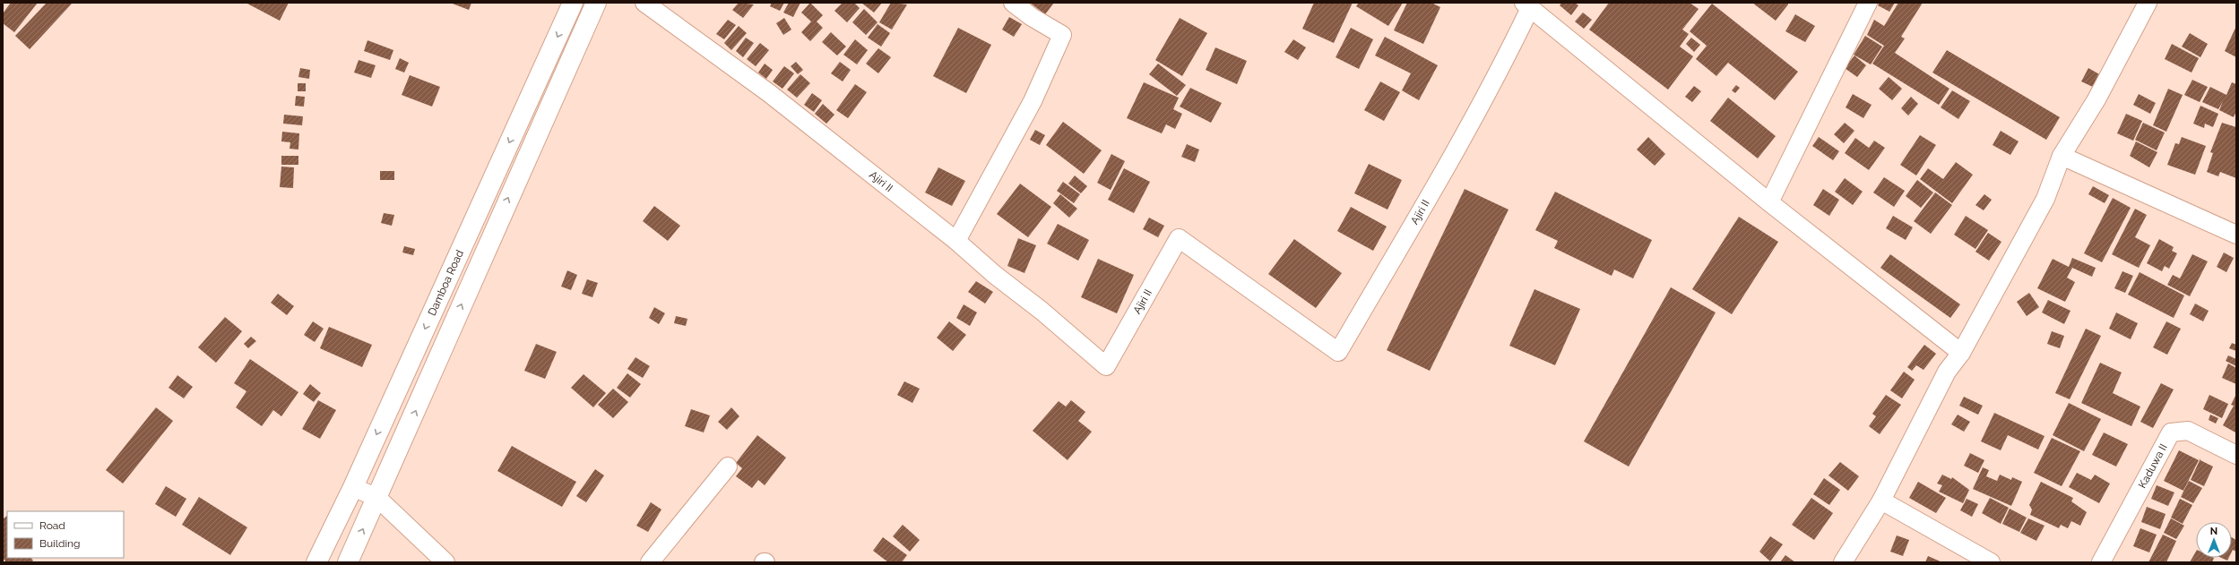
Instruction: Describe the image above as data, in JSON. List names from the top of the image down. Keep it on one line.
{"streets":{"main road":["Damboa Road"],"street":["Ajiri II","Kaduwa II"]},"legend":["Road","Building"],"north":"top"}
